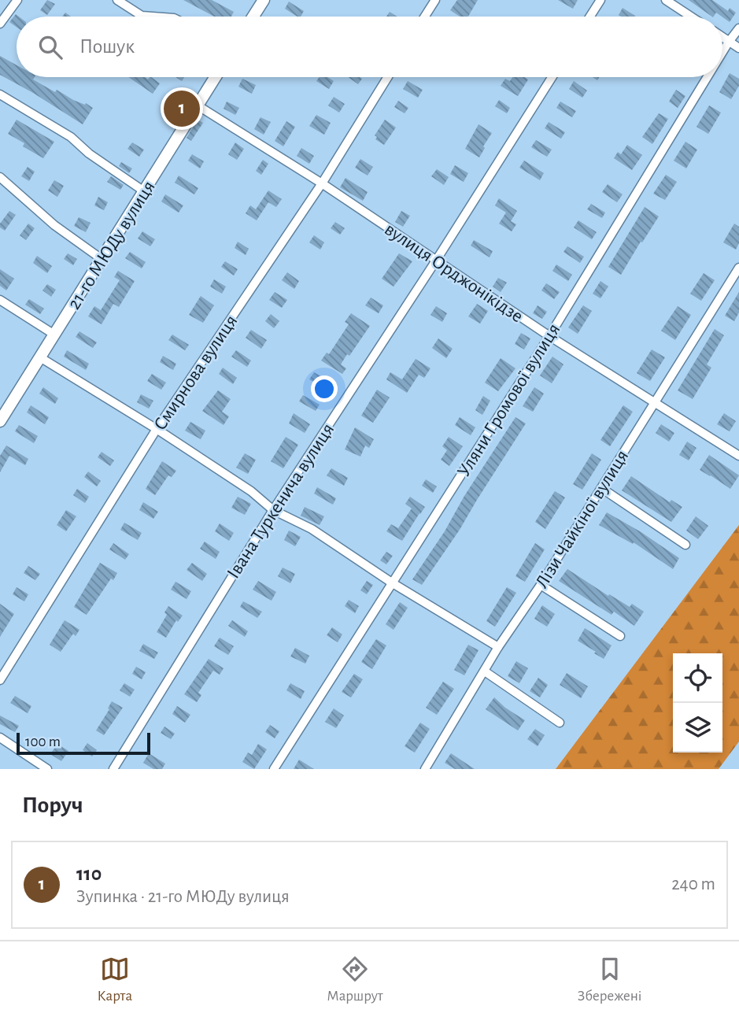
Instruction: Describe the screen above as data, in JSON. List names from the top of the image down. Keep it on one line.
{"streets":{"street":["21-го МЮДу вулиця","вулиця Орджонікідзе","Смирнова вулиця","Уляни Громової вулиця","Івана Туркенича вулиця","Лізи Чайкіної вулиця"]},"crossings":[["21-го МЮДу вулиця","вулиця Орджонікідзе"],["вулиця Орджонікідзе","Смирнова вулиця"],["вулиця Орджонікідзе","Уляни Громової вулиця"],["вулиця Орджонікідзе","Івана Туркенича вулиця"],["вулиця Орджонікідзе","Лізи Чайкіної вулиця"]],"scale_bar":"100 m","page":{"search":"Пошук","pins":"1","scale":"100 m","heading":"Поруч","list":[{"mark":"1","name":"110","note":"Зупинка · 21-го МЮДу вулиця","value":"240 m"}],"nav":["Карта","Маршрут","Збережені"]}}
